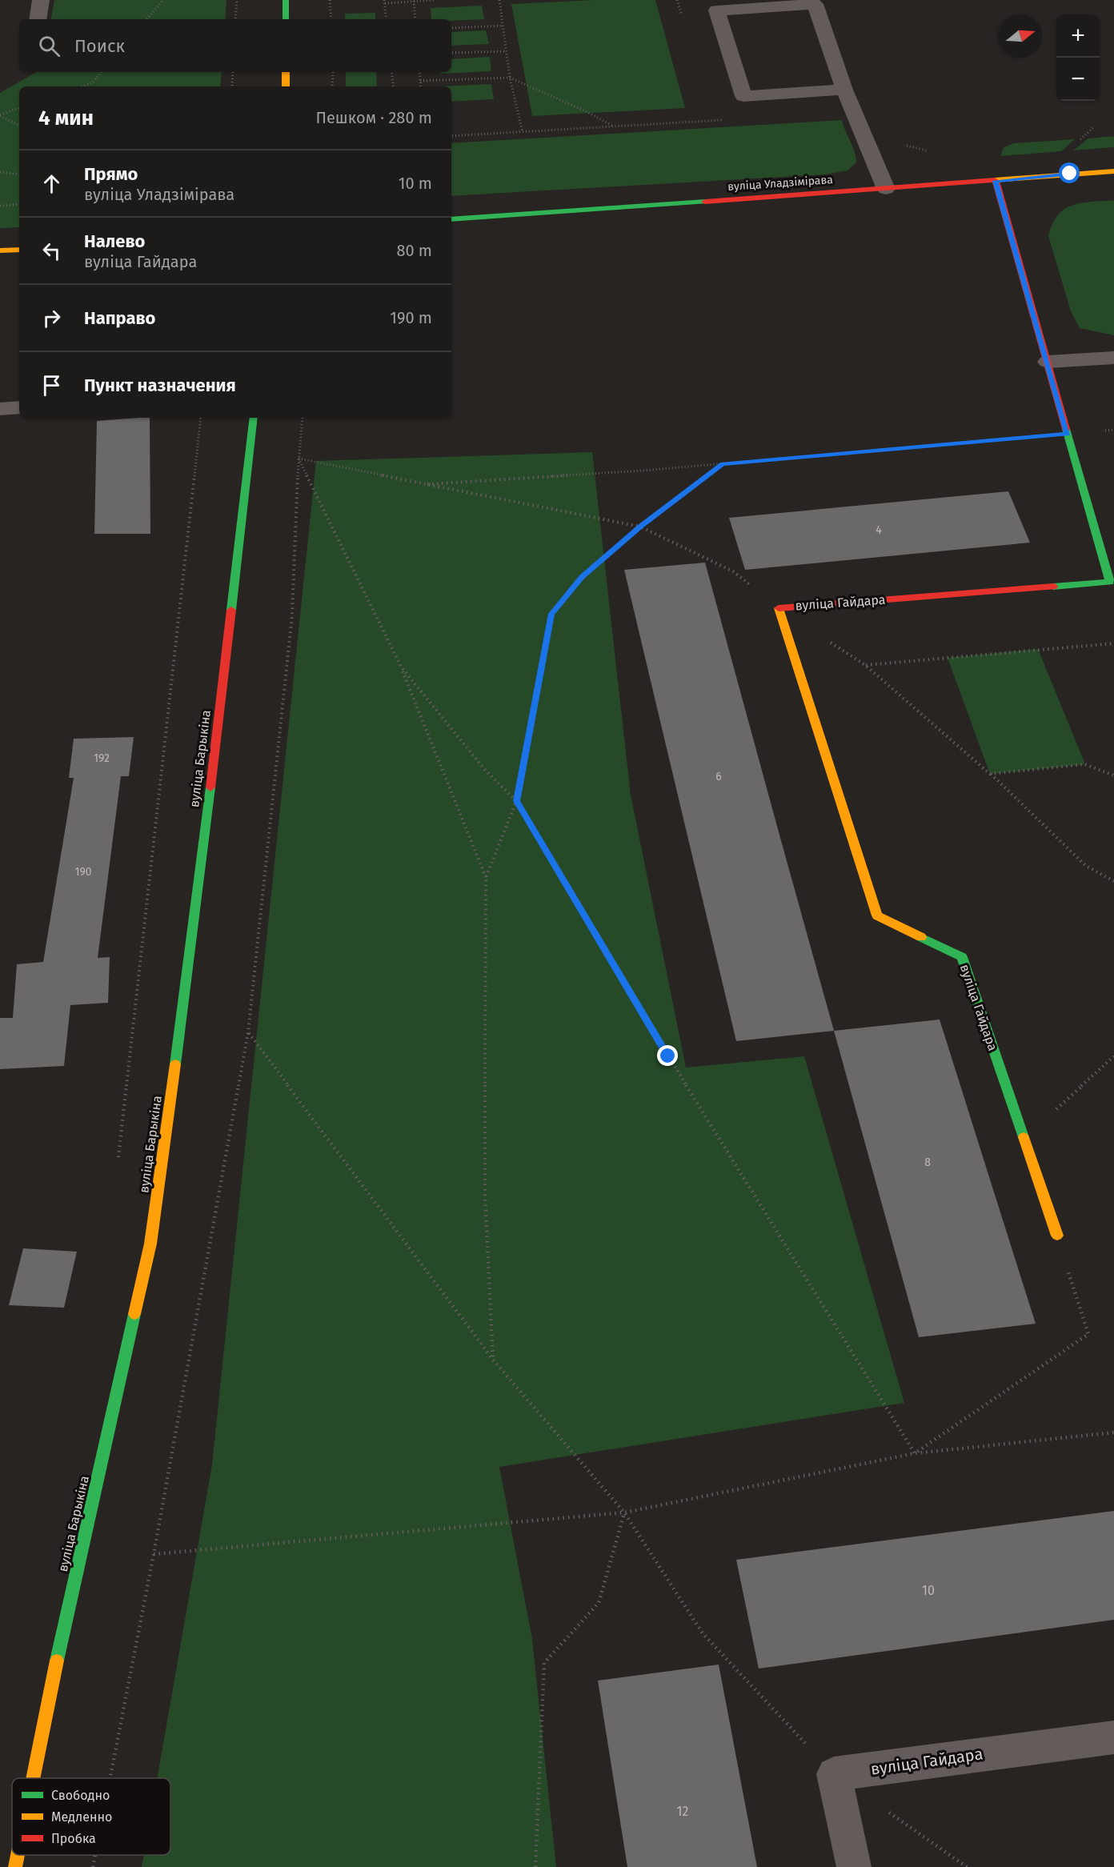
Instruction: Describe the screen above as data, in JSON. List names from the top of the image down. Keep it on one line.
{"streets":{"main road":["вуліца Уладзімірава","вуліца Гайдара","вуліца Барыкіна"]},"crossings":[["вуліца Уладзімірава","вуліца Гайдара"]],"house_numbers":["4","192","6","190","8","10","12"],"legend":["Свободно","Медленно","Пробка"],"north":"right","page":{"map_buttons":["+","−"],"search":"Поиск","heading":["4 мин","Пешком · 280 m"],"list":[["Прямо","вуліца Уладзімірава","10 m"],["Налево","вуліца Гайдара","80 m"],["Направо","190 m"],"Пункт назначения"]}}
